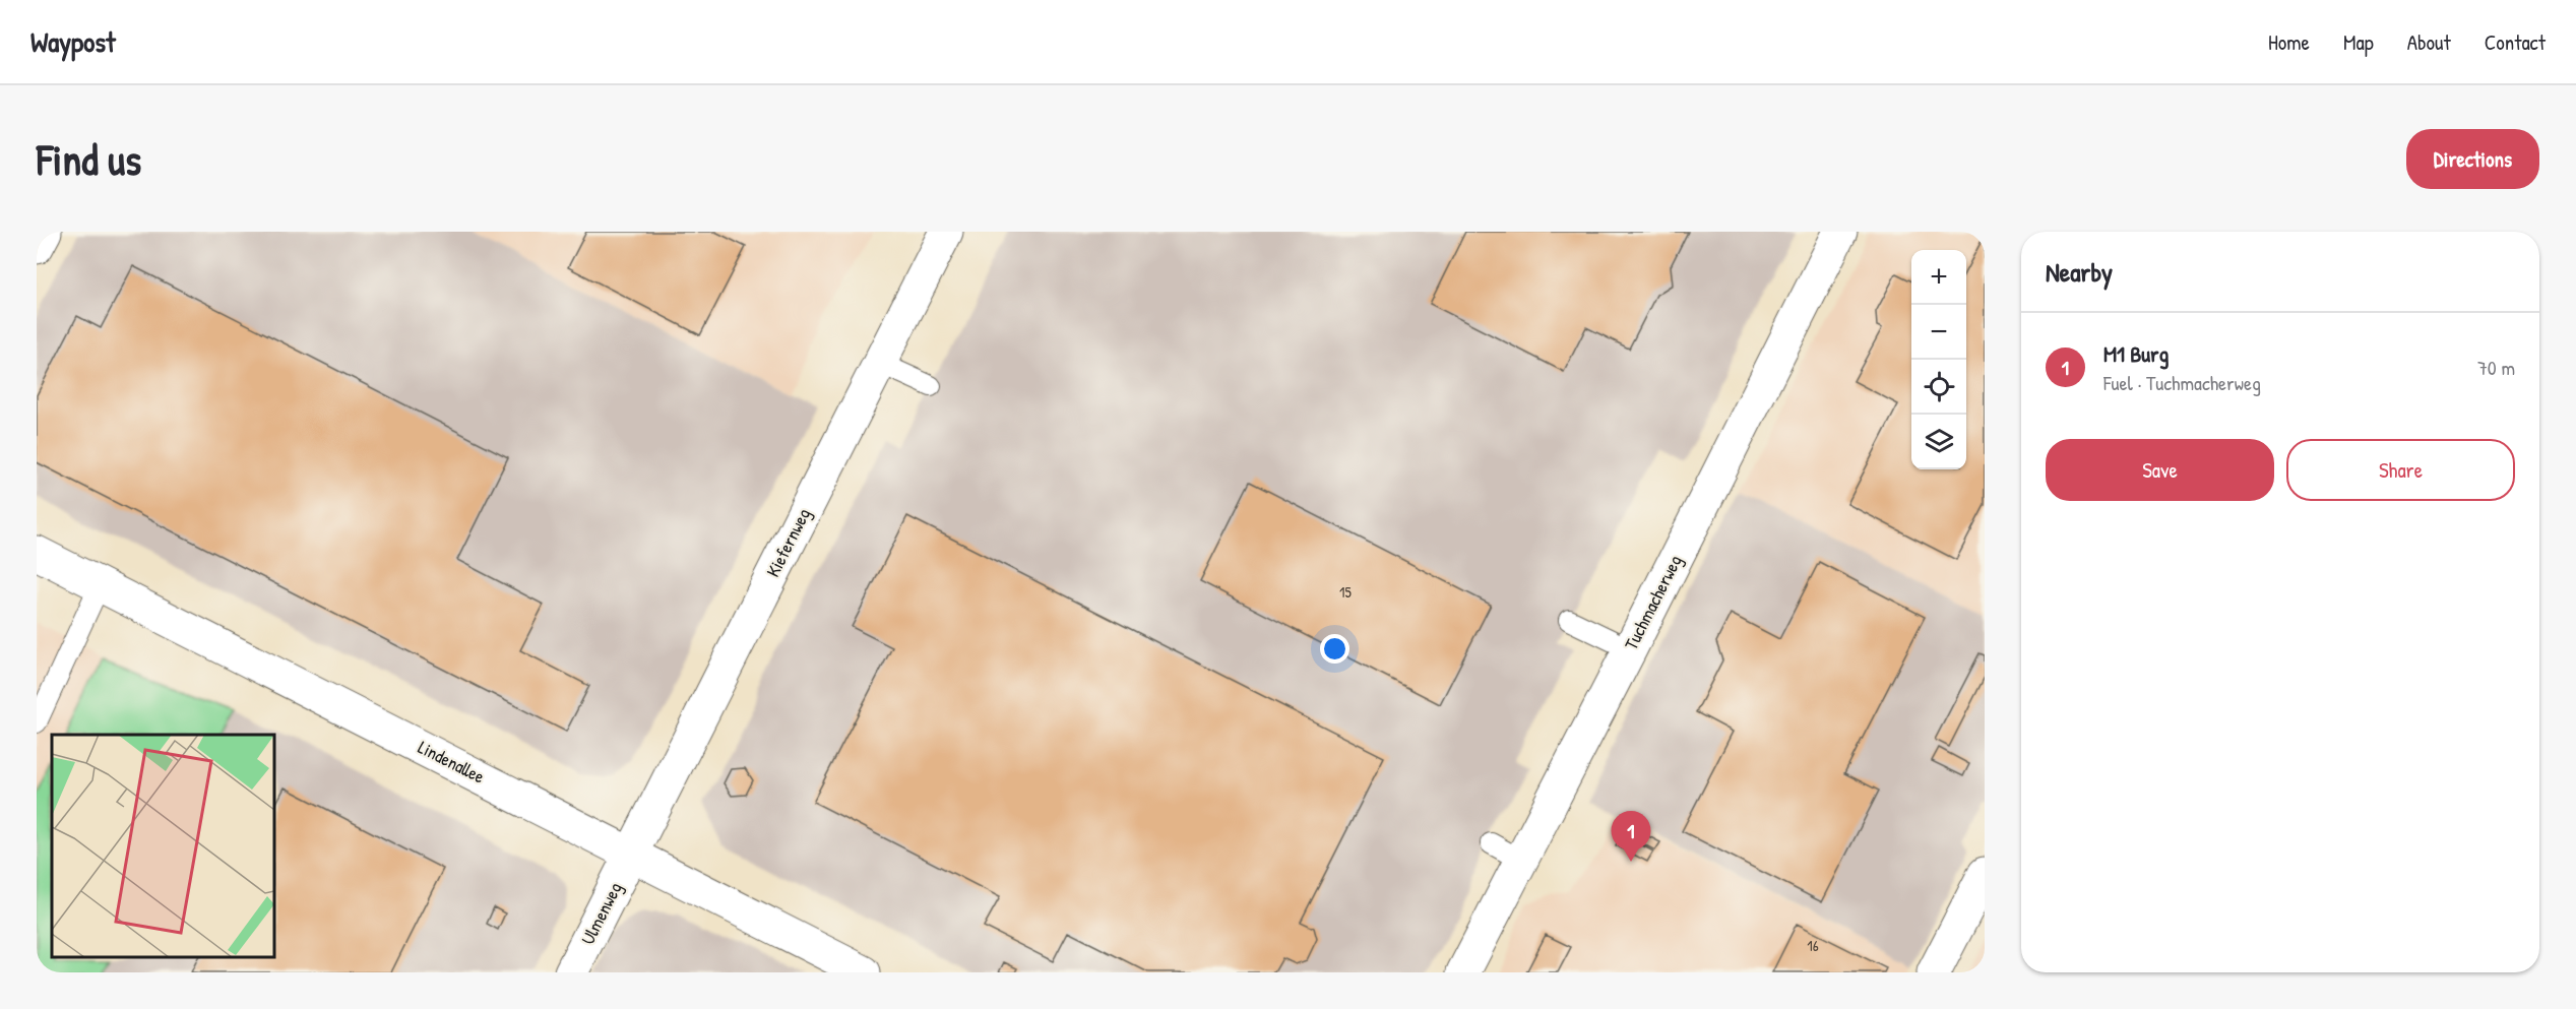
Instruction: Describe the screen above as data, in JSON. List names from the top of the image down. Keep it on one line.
{"streets":{"street":["Kiefernweg","Tuchmacherweg","Lindenallee","Ulmenweg"]},"crossings":[["Kiefernweg","Lindenallee"],["Kiefernweg","Ulmenweg"],["Lindenallee","Ulmenweg"]],"house_numbers":["15","16"],"page":{"header":"Waypost","nav":["Home","Map","About","Contact"],"buttons":["Directions",["Save","Share"]],"title":"Find us","heading":"Nearby","map_buttons":["+","−"],"list":[{"mark":"1","name":"M1 Burg","note":"Fuel · Tuchmacherweg","value":"70 m"}],"pins":"1"}}
